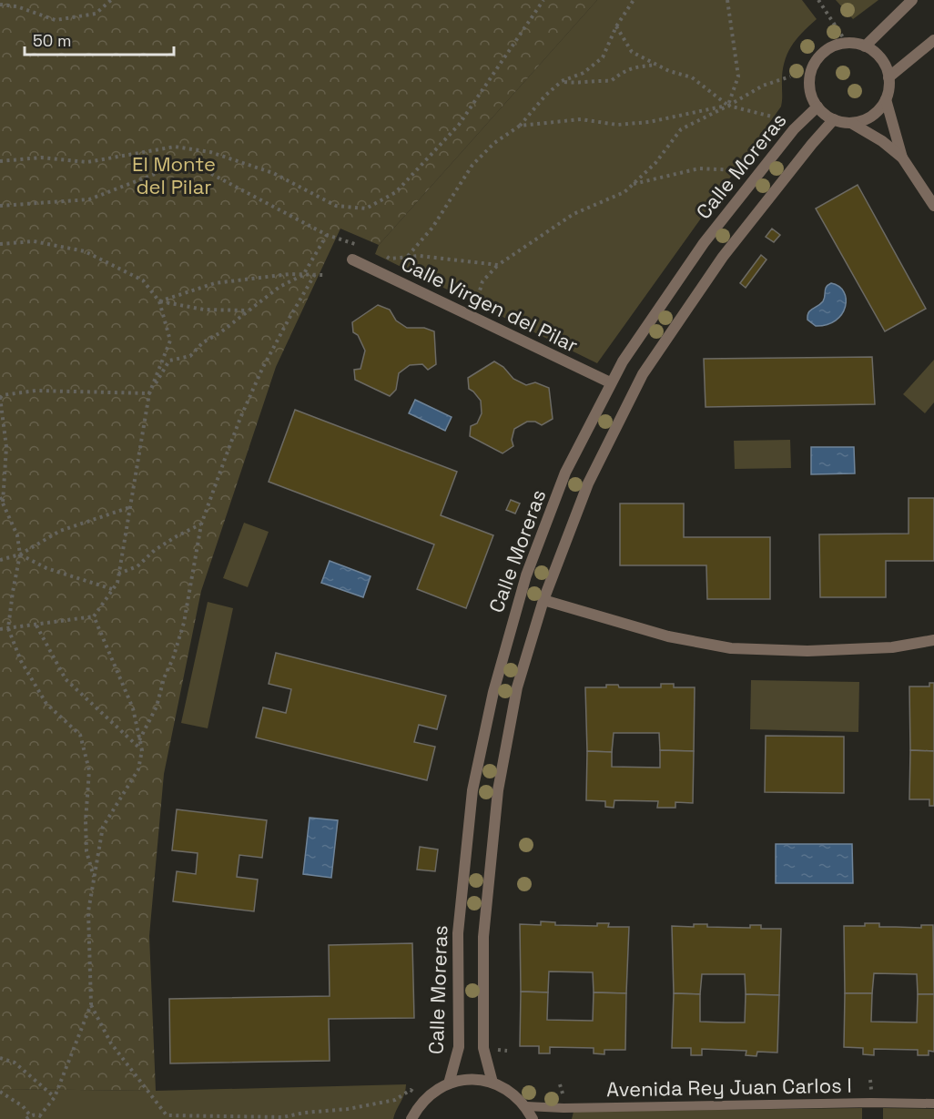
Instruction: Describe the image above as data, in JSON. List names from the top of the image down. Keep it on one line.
{"streets":{"street":["Calle Moreras","Calle Virgen del Pilar"],"lane":["Avenida Rey Juan Carlos I"]},"crossings":[["Calle Moreras","Calle Virgen del Pilar"]],"parks":["El Monte del Pilar"],"scale_bar":"50 m"}
